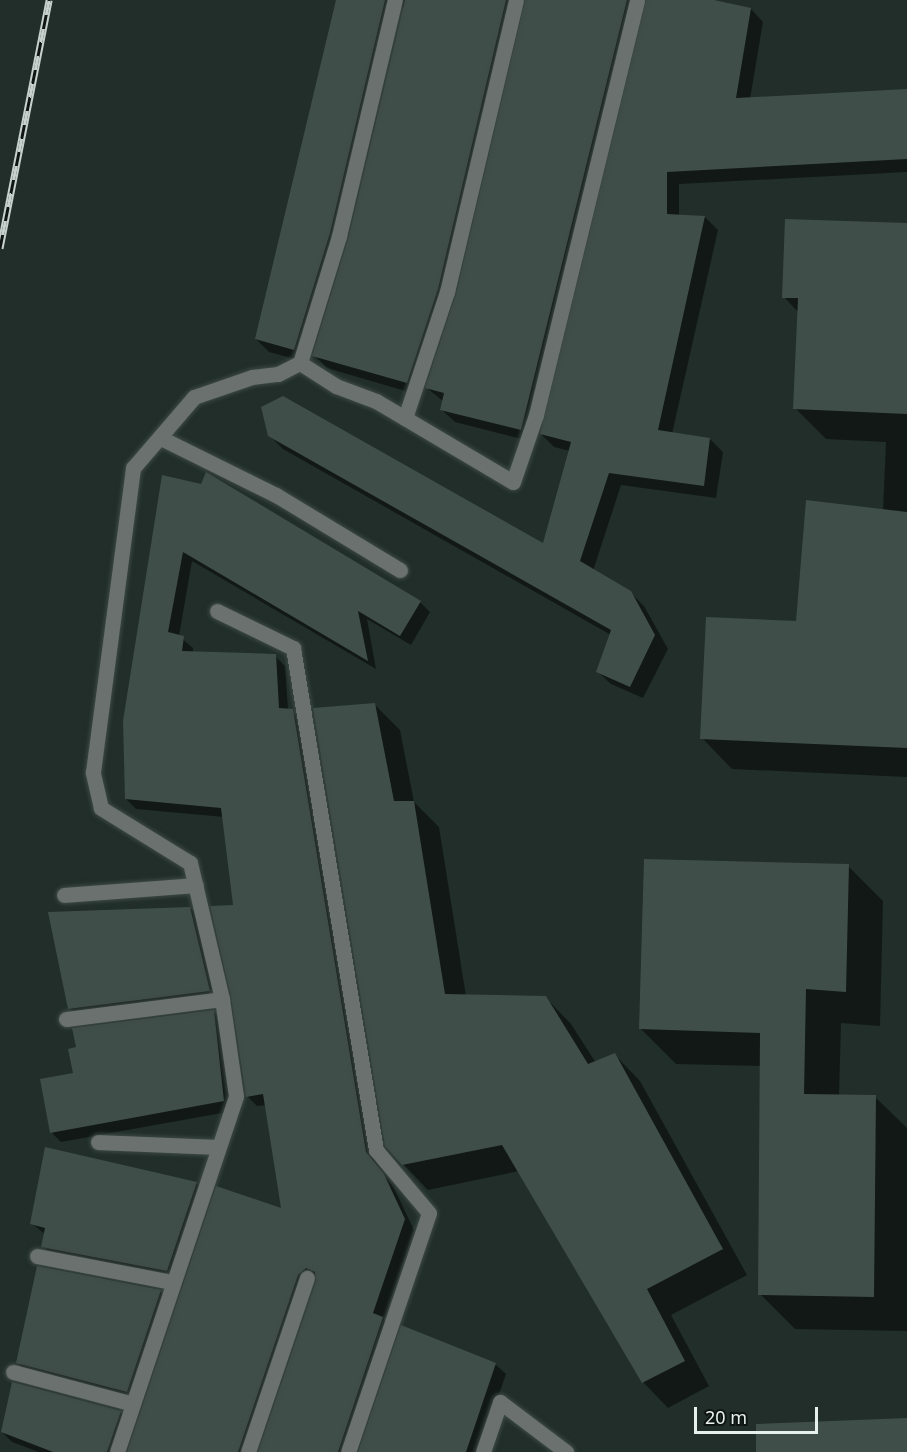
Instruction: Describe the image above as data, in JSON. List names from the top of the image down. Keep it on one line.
{"scale_bar":"20 m"}
